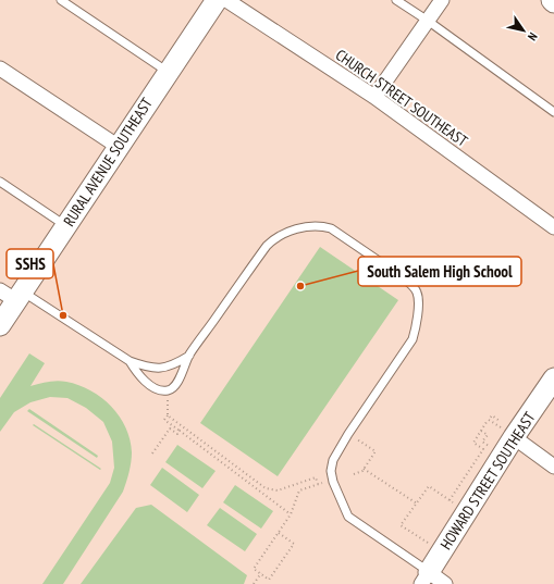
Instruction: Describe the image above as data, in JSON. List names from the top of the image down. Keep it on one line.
{"streets":{"street":["CHURCH STREET SOUTHEAST","RURAL AVENUE SOUTHEAST","HOWARD STREET SOUTHEAST"]},"places":["South Salem High School","SSHS"],"north":"bottom right"}
